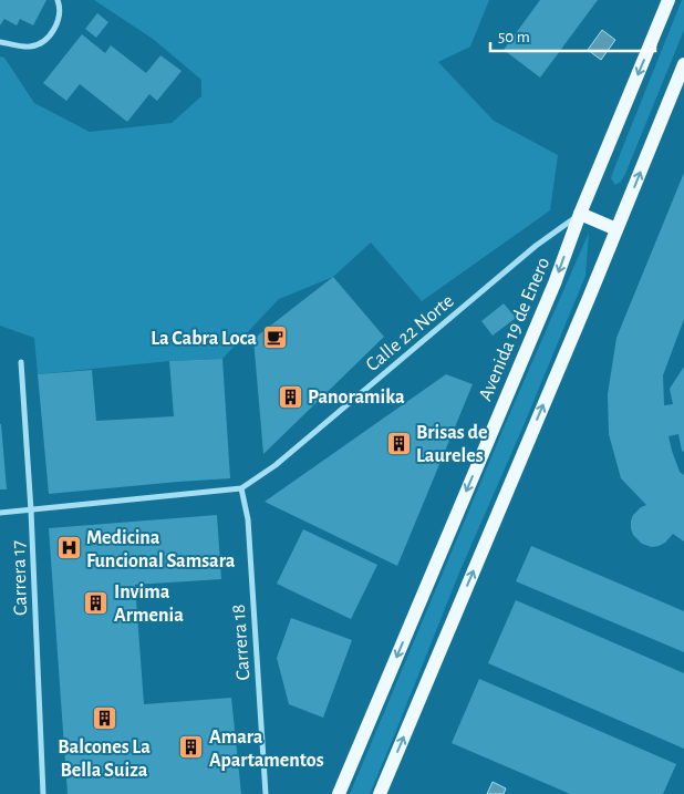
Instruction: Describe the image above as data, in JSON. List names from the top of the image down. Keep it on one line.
{"streets":{"main road":["Avenida 19 de Enero"],"street":["Calle 22 Norte","Carrera 17","Carrera 18"]},"crossings":[["Avenida 19 de Enero","Calle 22 Norte"],["Calle 22 Norte","Carrera 17"],["Calle 22 Norte","Carrera 18"]],"places":{"cafe":["La Cabra Loca"],"building":["Panoramika","Brisas de Laureles","Invima Armenia","Balcones La Bella Suiza","Amara Apartamentos"],"hospital":["Medicina Funcional Samsara"]},"scale_bar":"50 m"}
